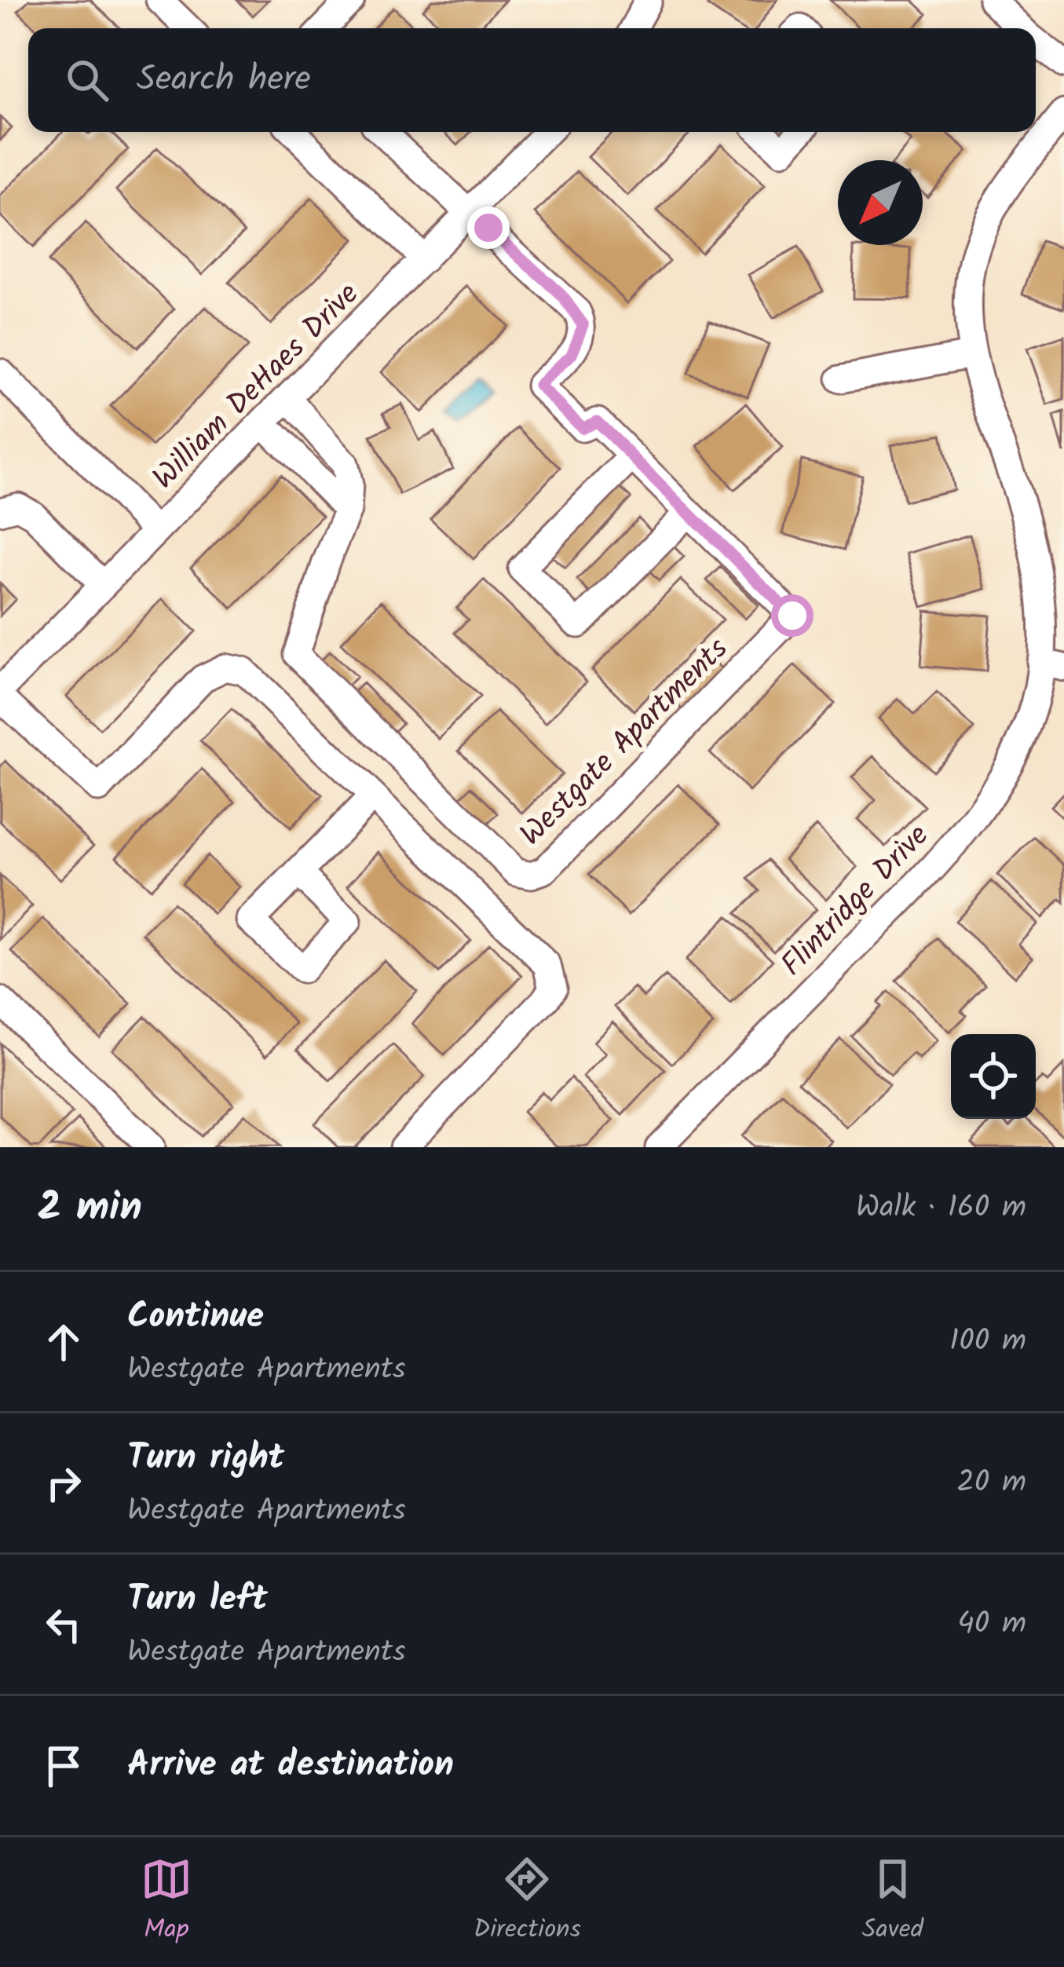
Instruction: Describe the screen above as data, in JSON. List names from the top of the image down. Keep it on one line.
{"streets":{"street":["William DeHaes Drive","Westgate Apartments","Flintridge Drive"]},"crossings":[["William DeHaes Drive","Westgate Apartments"]],"north":"bottom left","page":{"search":"Search here","heading":["2 min","Walk · 160 m"],"list":[["Continue","Westgate Apartments","100 m"],["Turn right","Westgate Apartments","20 m"],["Turn left","Westgate Apartments","40 m"],"Arrive at destination"],"nav":["Map","Directions","Saved"]}}
